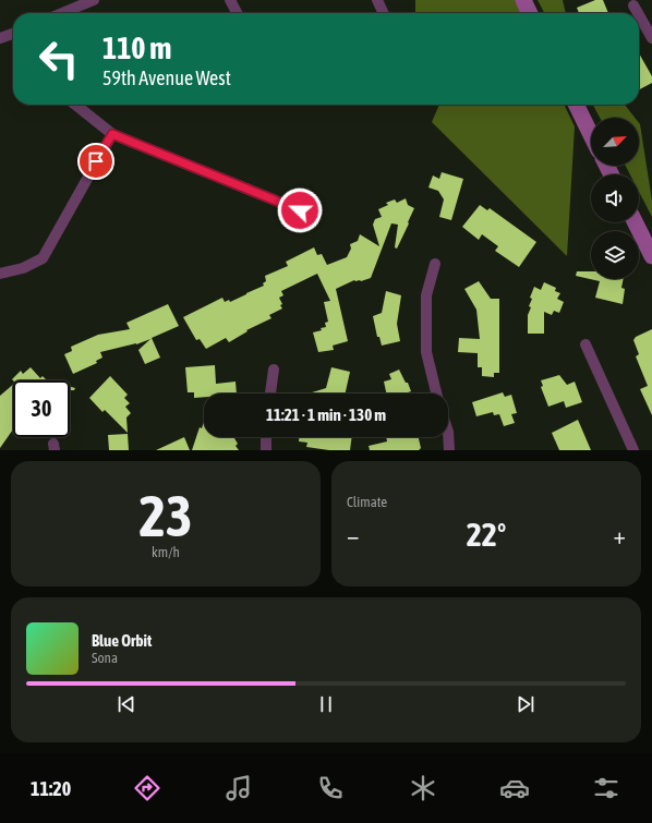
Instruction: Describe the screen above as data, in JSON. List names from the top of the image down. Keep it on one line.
{"north":"top right","page":{"turn":["110 m","59th Avenue West"],"limit":"30","trip":"11:21 · 1 min · 130 m","tile":[["23","km/h"],"Climate"],"heat":["−","22°","+"],"song":["Blue Orbit","Sona"],"tabs":"11:20"}}
